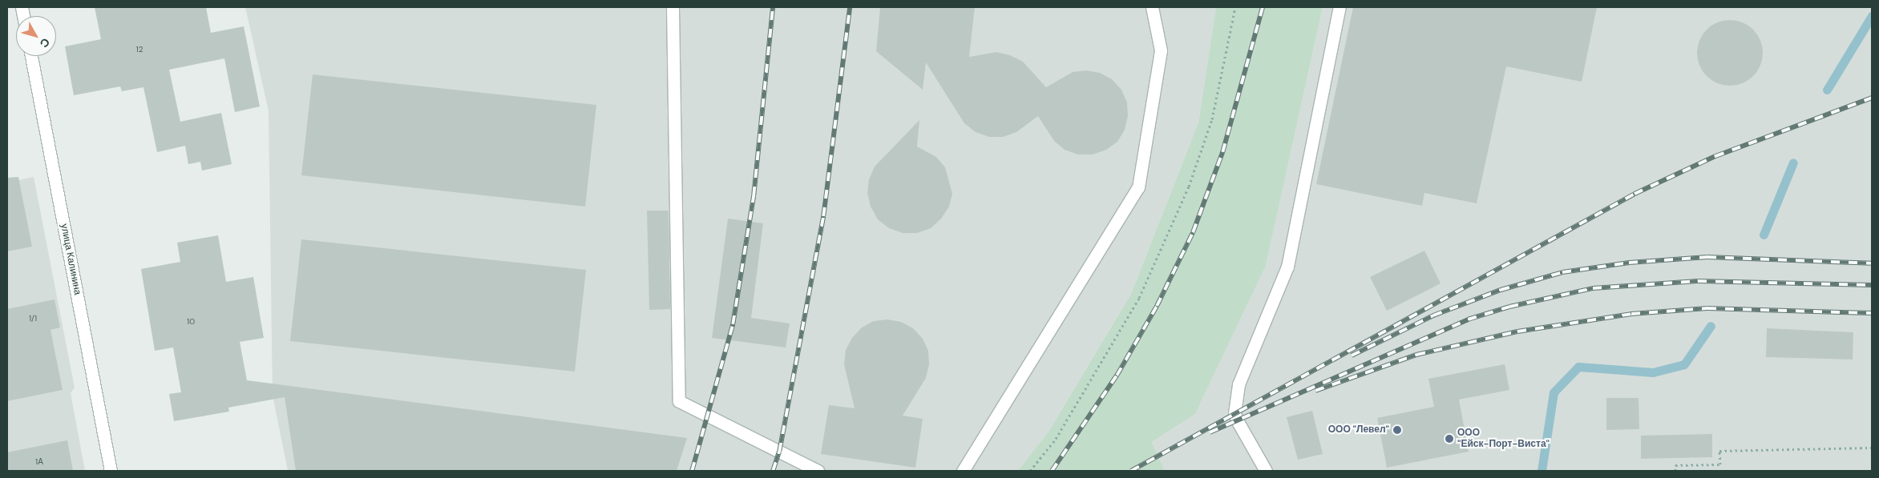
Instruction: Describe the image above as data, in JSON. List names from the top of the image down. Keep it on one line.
{"streets":{"street":["улица Калинина"]},"places":["ООО \"Левел\"","ООО \"Ейск-Порт-Виста\""],"house_numbers":["12","1/1","10","1А"],"north":"bottom right"}
